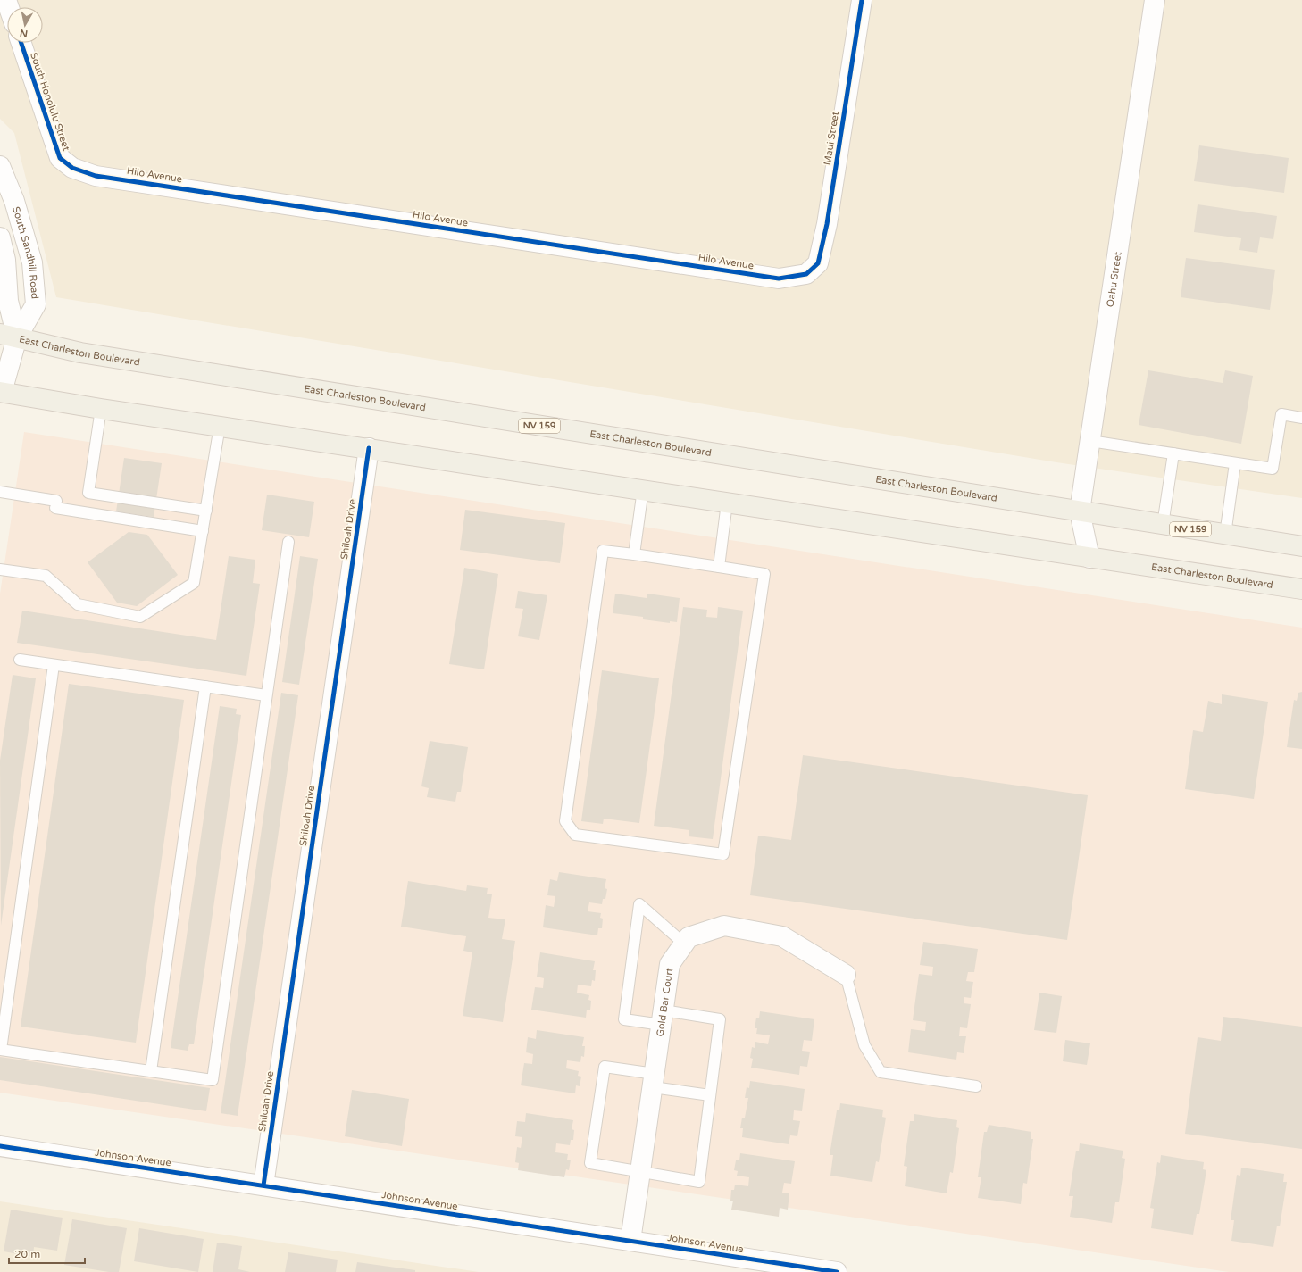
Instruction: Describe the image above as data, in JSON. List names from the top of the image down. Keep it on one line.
{"streets":{"main road":["East Charleston Boulevard","NV 159"],"street":["South Honolulu Street","Maui Street","Hilo Avenue","South Sandhill Road","Oahu Street","Shiloah Drive","Gold Bar Court","Johnson Avenue"]},"crossings":[["South Honolulu Street","Hilo Avenue"],["Maui Street","Hilo Avenue"],["South Sandhill Road","East Charleston Boulevard"],["Oahu Street","East Charleston Boulevard"],["East Charleston Boulevard","Shiloah Drive"],["Shiloah Drive","Johnson Avenue"],["Gold Bar Court","Johnson Avenue"]],"scale_bar":"20 m","north":"bottom"}
